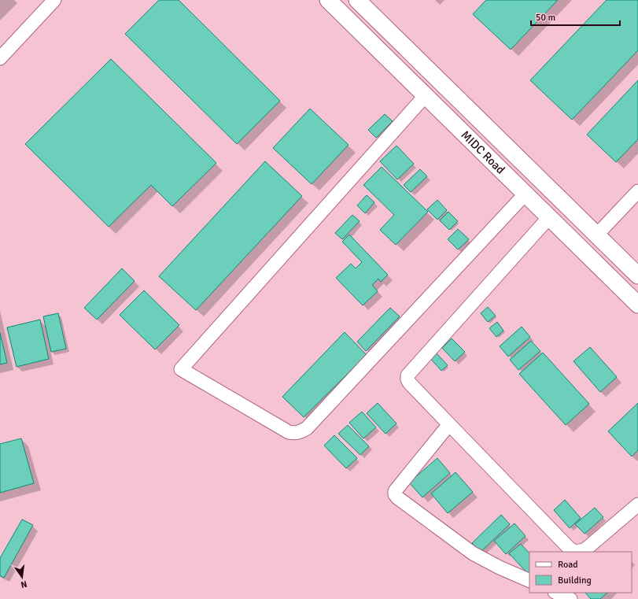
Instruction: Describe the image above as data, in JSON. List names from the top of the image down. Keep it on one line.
{"streets":{"main road":["MIDC Road"]},"legend":["Road","Building"],"scale_bar":"50 m","north":"bottom"}
